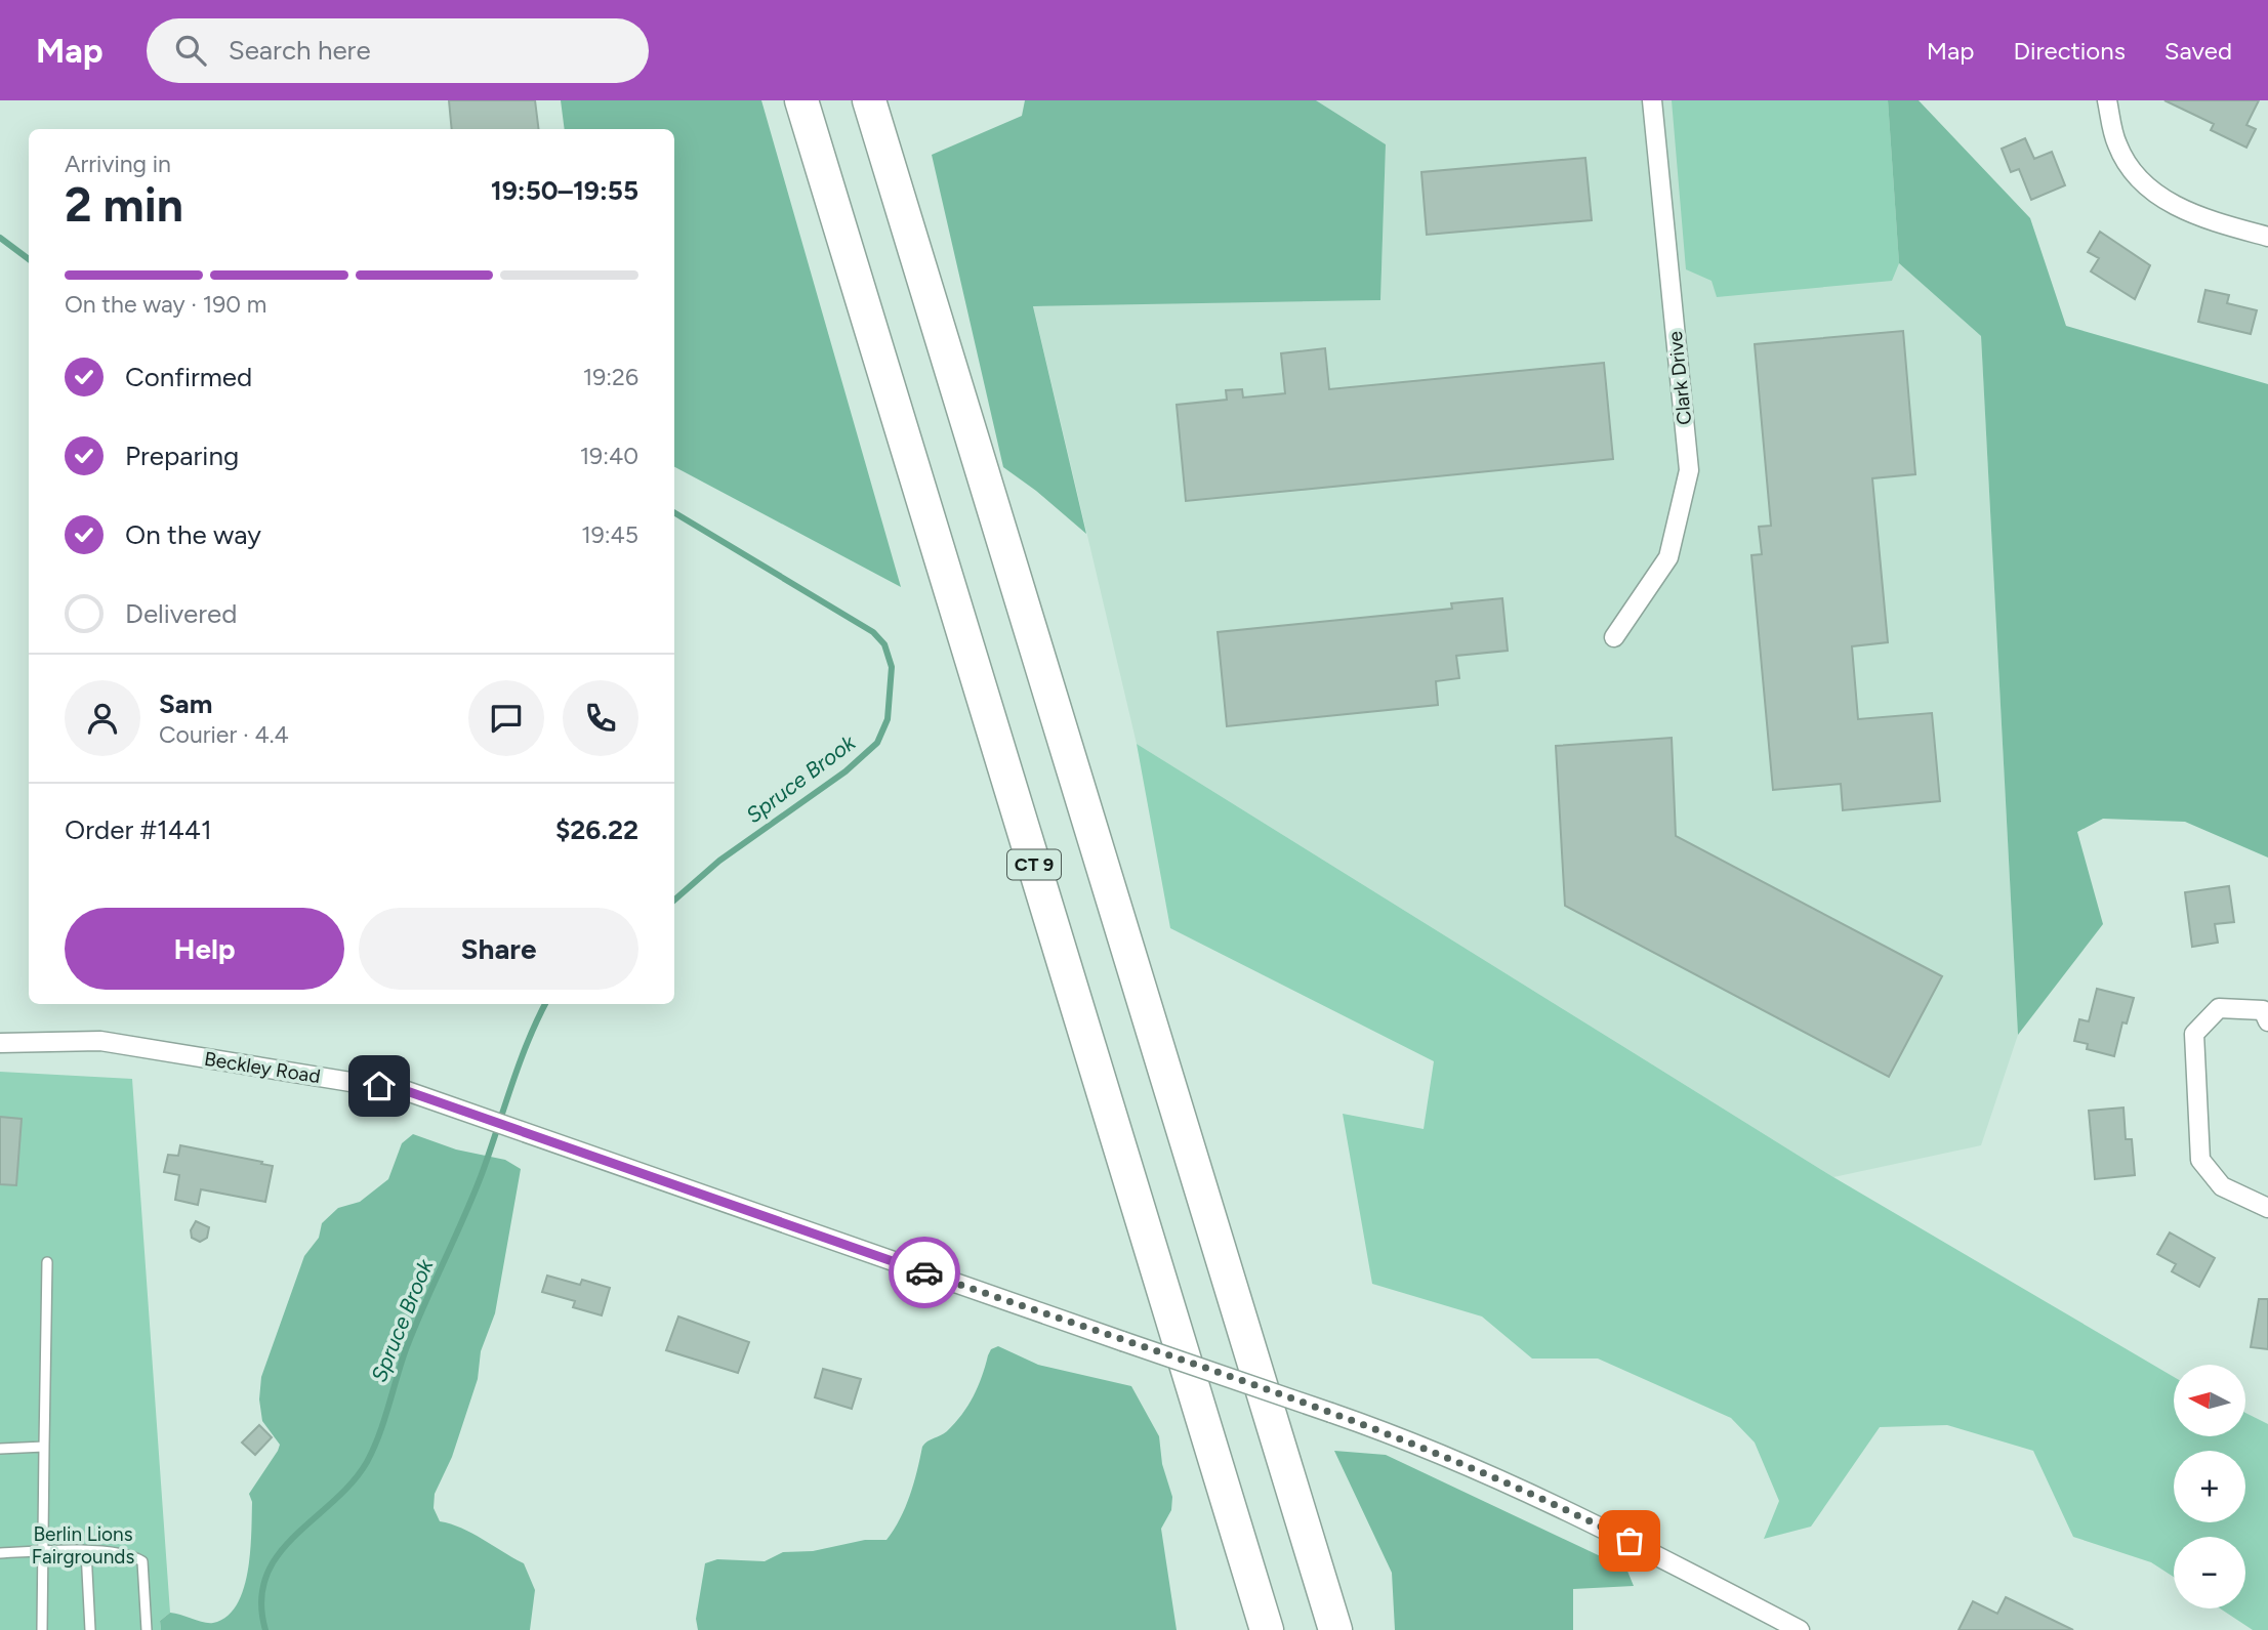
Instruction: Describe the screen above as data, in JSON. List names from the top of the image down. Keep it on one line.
{"streets":{"highway":["CT 9"],"street":["Clark Drive","Beckley Road"]},"water":["Spruce Brook"],"parks":["Berlin Lions Fairgrounds"],"north":"left","page":{"header":"Map","search":"Search here","nav":["Map","Directions","Saved"],"heading":["2 min","Arriving in","19:50–19:55"],"panel":["Sam","Courier · 4.4","Order #1441","$26.22"],"bar":"On the way · 190 m","list":[["Confirmed","19:26"],["Preparing","19:40"],["On the way","19:45"],"Delivered"],"buttons":["Help","Share"],"map_buttons":["+","−"]}}
